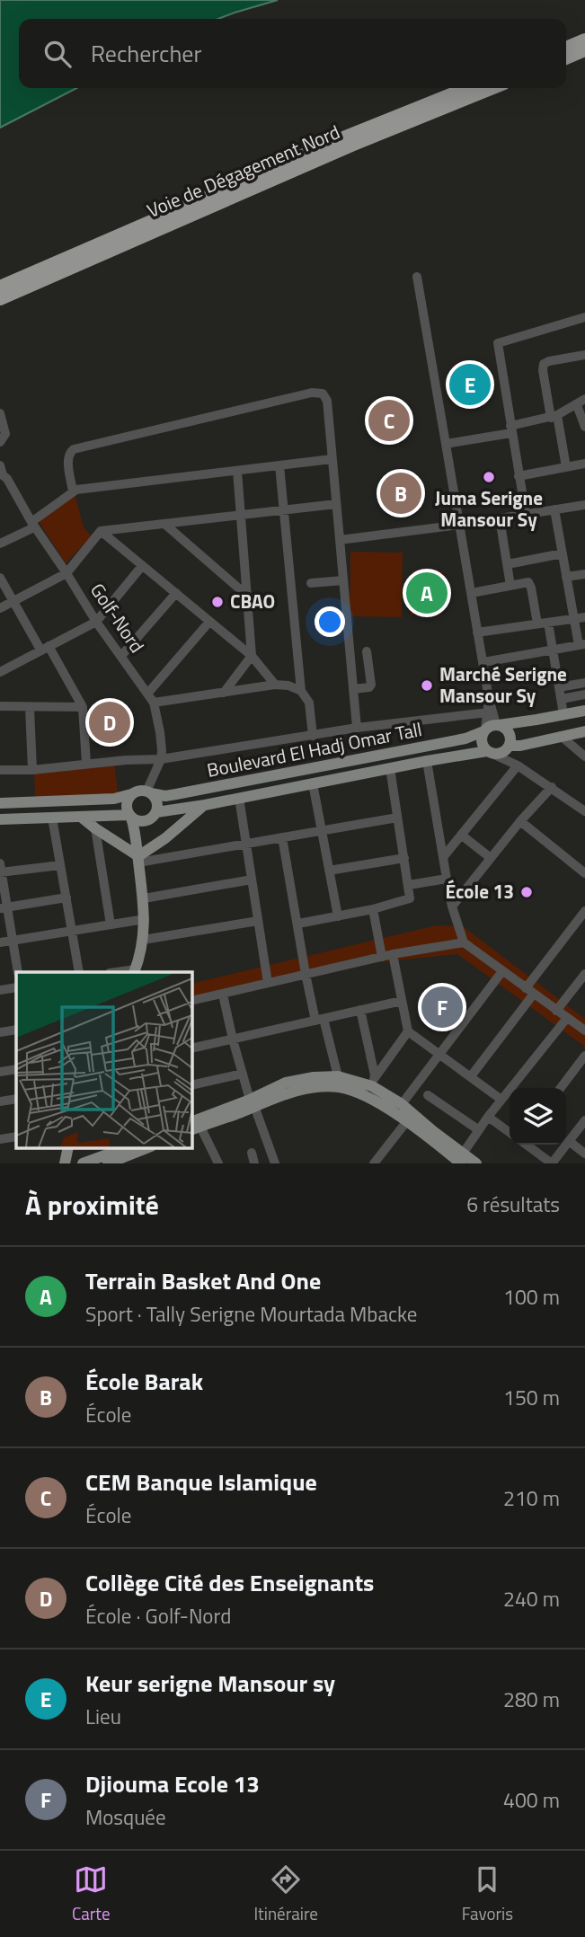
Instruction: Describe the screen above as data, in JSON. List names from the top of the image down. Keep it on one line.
{"streets":{"highway":["Voie de Dégagement Nord"],"main road":["Boulevard El Hadj Omar Tall"],"street":["Golf-Nord"]},"crossings":[["Golf-Nord","Boulevard El Hadj Omar Tall"]],"places":["Juma Serigne Mansour Sy","CBAO","Marché Serigne Mansour Sy","École 13"],"page":{"search":"Rechercher","pins":["E","C","B","A","D","F"],"heading":["À proximité","6 résultats"],"list":[{"mark":"A","name":"Terrain Basket And One","note":"Sport · Tally Serigne Mourtada Mbacke","value":"100 m"},{"mark":"B","name":"École Barak","note":"École","value":"150 m"},{"mark":"C","name":"CEM Banque Islamique","note":"École","value":"210 m"},{"mark":"D","name":"Collège Cité des Enseignants","note":"École · Golf-Nord","value":"240 m"},{"mark":"E","name":"Keur serigne Mansour sy","note":"Lieu","value":"280 m"},{"mark":"F","name":"Djiouma Ecole 13","note":"Mosquée","value":"400 m"}],"nav":["Carte","Itinéraire","Favoris"]}}
